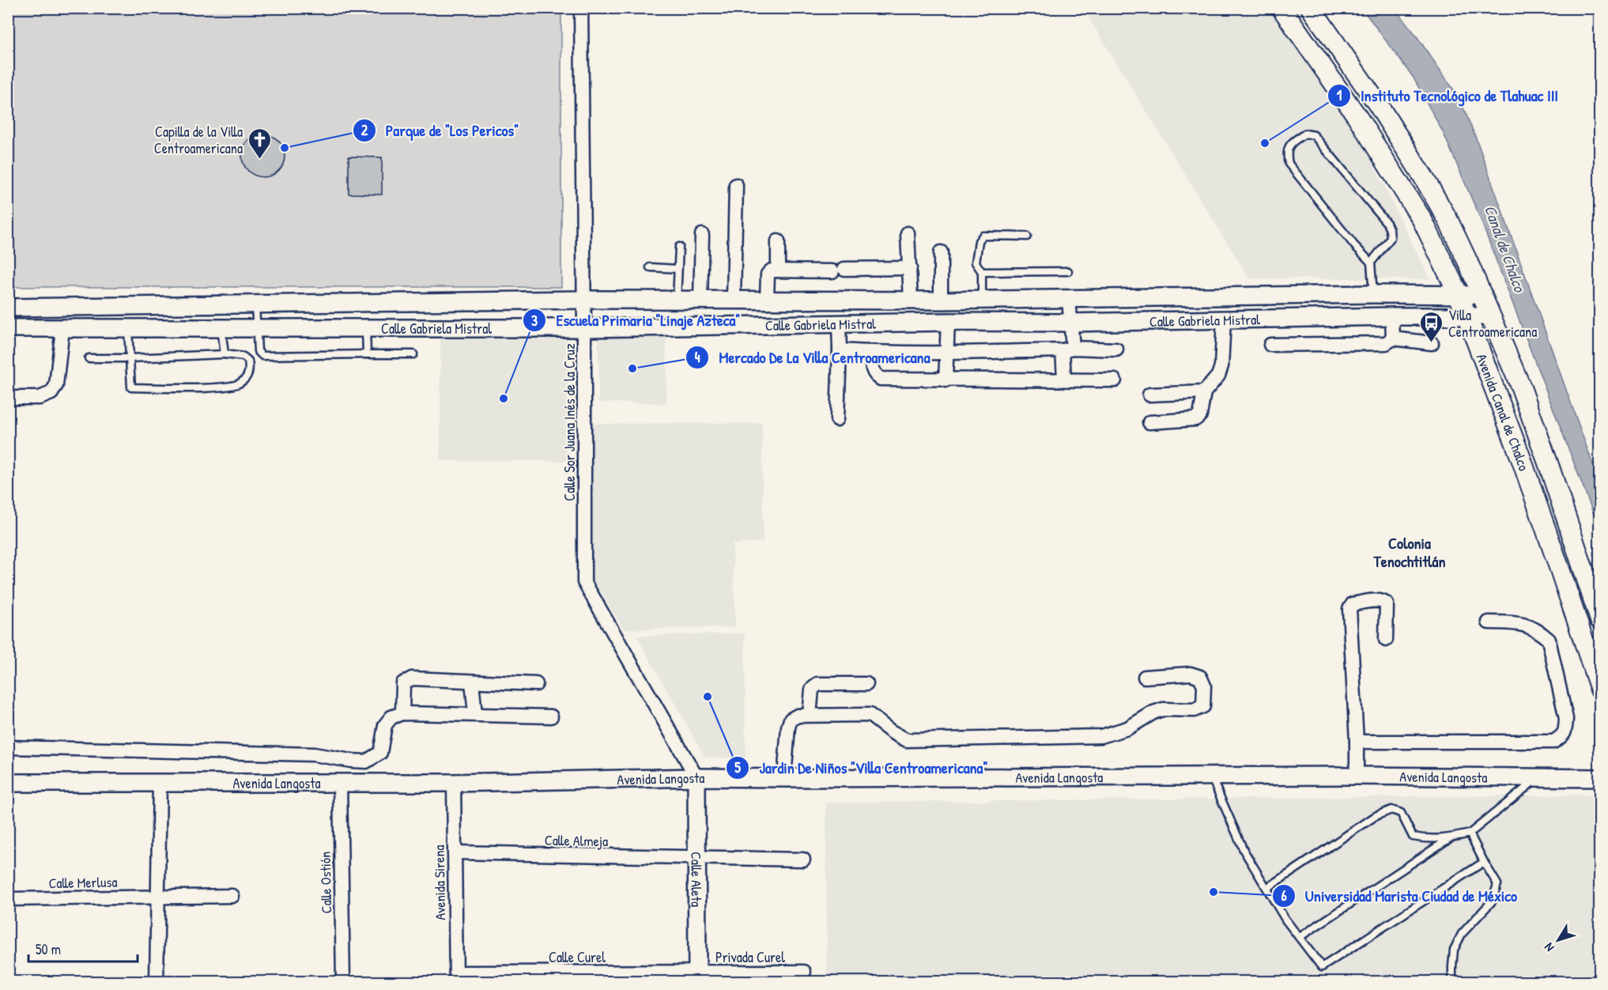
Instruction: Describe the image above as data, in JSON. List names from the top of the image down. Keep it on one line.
{"streets":{"main road":["Avenida Canal de Chalco"],"street":["Calle Gabriela Mistral","Calle Sor Juana Inés de la Cruz","Avenida Langosta","Calle Almeja","Calle Aleta","Calle Merlusa","Calle Ostión","Avenida Sirena","Calle Curel","Privada Curel"]},"crossings":[["Calle Gabriela Mistral","Avenida Canal de Chalco"],["Calle Gabriela Mistral","Calle Sor Juana Inés de la Cruz"],["Calle Sor Juana Inés de la Cruz","Avenida Langosta"],["Calle Sor Juana Inés de la Cruz","Calle Aleta"],["Avenida Langosta","Calle Aleta"],["Avenida Langosta","Calle Ostión"],["Avenida Langosta","Avenida Sirena"],["Calle Almeja","Calle Aleta"],["Calle Almeja","Avenida Sirena"],["Calle Aleta","Calle Curel"],["Calle Aleta","Privada Curel"],["Avenida Sirena","Calle Curel"],["Calle Curel","Privada Curel"]],"districts":["Colonia Tenochtitlán"],"water":["Canal de Chalco"],"places":{"other":["Instituto Tecnológico de Tlahuac III","Parque de \"Los Pericos\"","Mercado De La Villa Centroamericana","Escuela Primaria \"Linaje Azteca\"","Jardin De Niños \"Villa Centroamericana\"","Universidad Marista Ciudad de México"],"church":["Capilla de la Villa Centroamericana"],"bus stop":["Villa Centroamericana"]},"scale_bar":"50 m","north":"bottom left"}
